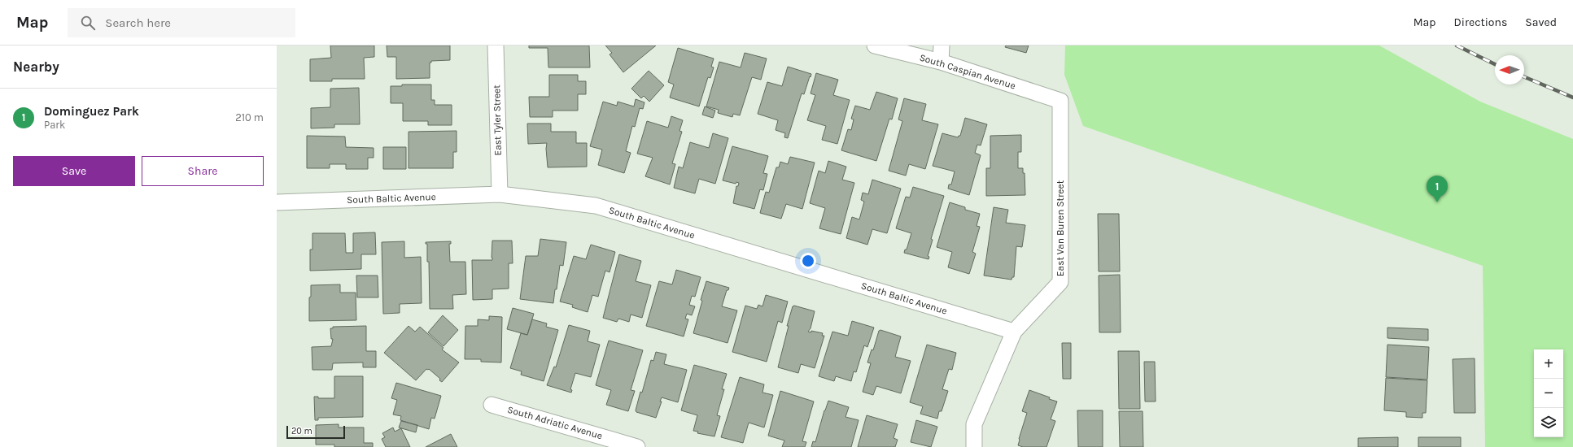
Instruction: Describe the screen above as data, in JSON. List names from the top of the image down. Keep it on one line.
{"streets":{"street":["South Caspian Avenue","East Tyler Street","South Baltic Avenue","East Van Buren Street","South Adriatic Avenue"]},"crossings":[["South Caspian Avenue","East Van Buren Street"],["East Tyler Street","South Baltic Avenue"],["South Baltic Avenue","East Van Buren Street"]],"scale_bar":"20 m","north":"left","page":{"header":"Map","search":"Search here","nav":["Map","Directions","Saved"],"heading":"Nearby","list":[{"mark":"1","name":"Dominguez Park","note":"Park","value":"210 m"}],"buttons":["Save","Share"],"pins":"1","map_buttons":["+","−"],"scale":"20 m"}}
